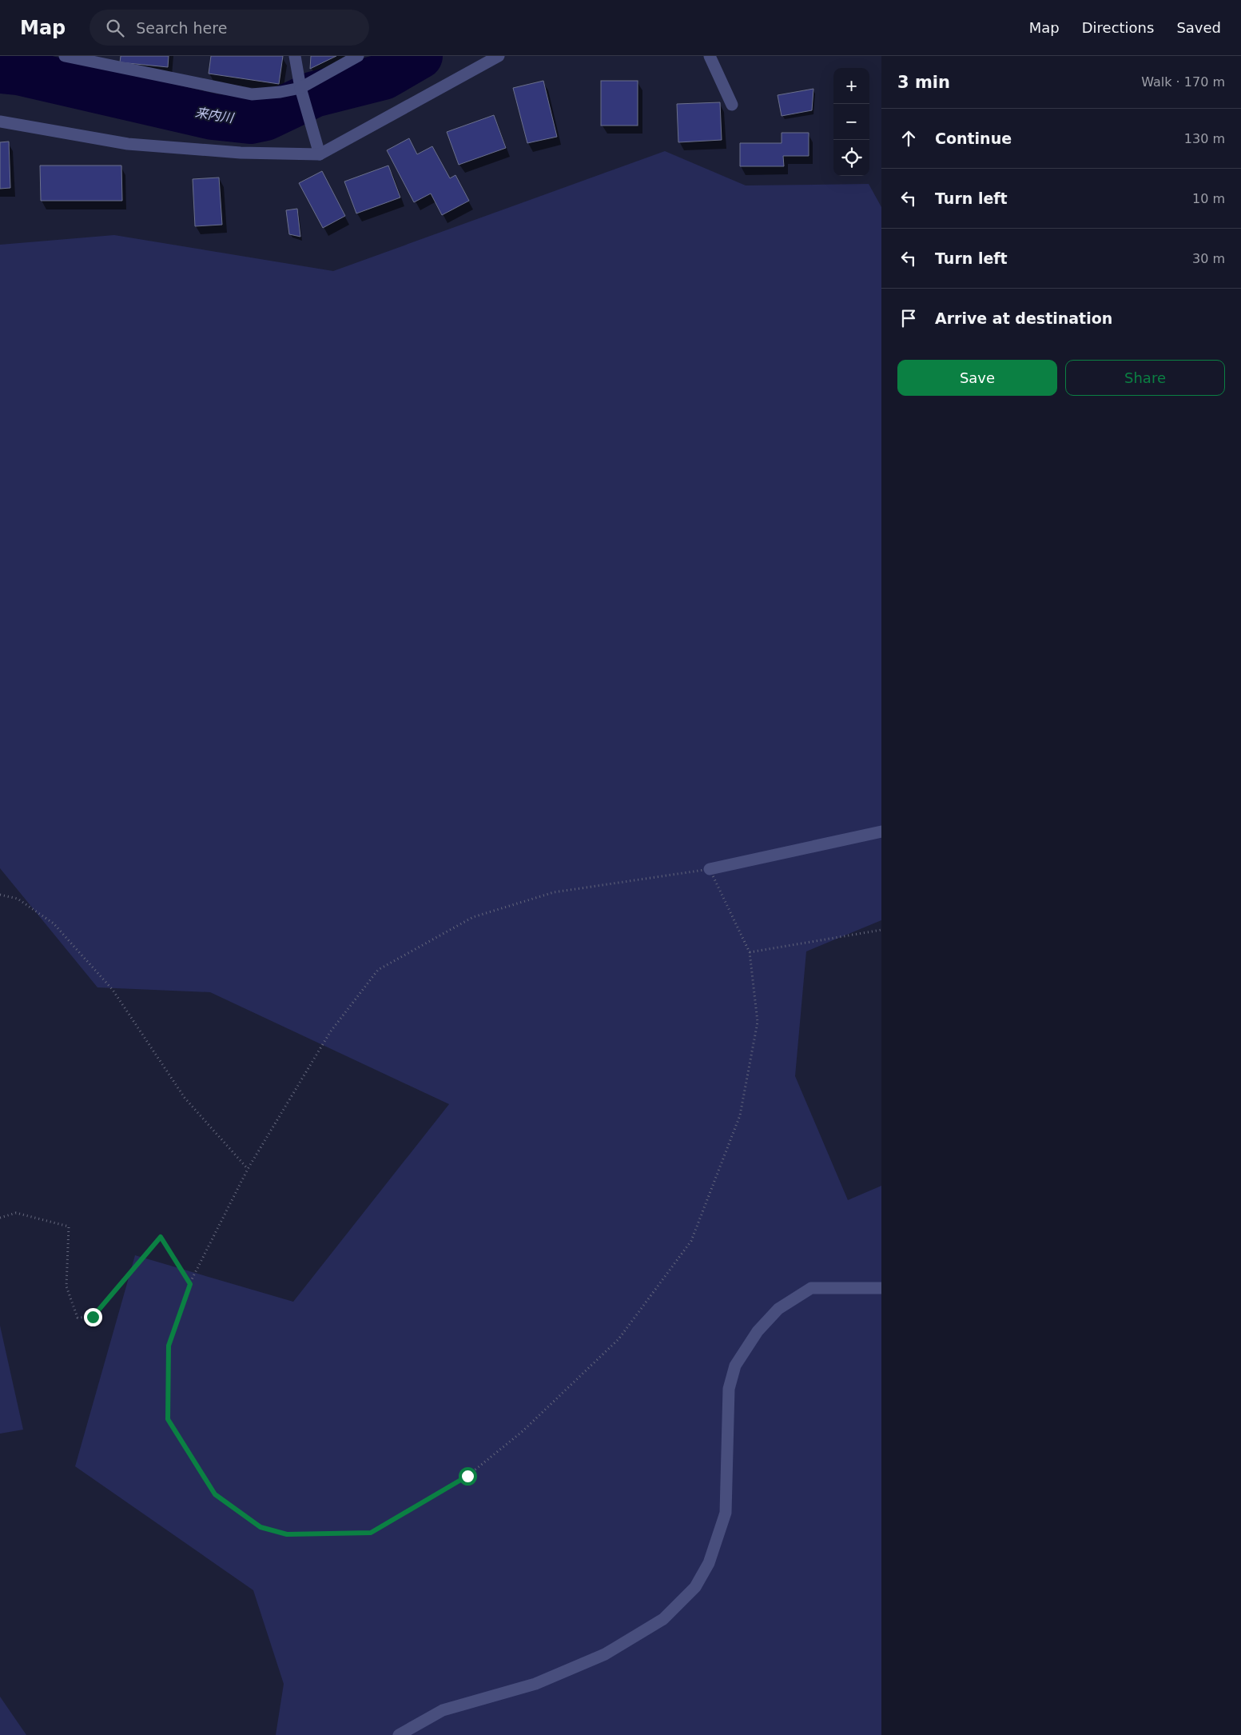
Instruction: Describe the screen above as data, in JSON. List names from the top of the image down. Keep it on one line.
{"water":["来内川"],"page":{"header":"Map","search":"Search here","nav":["Map","Directions","Saved"],"heading":["3 min","Walk · 170 m"],"map_buttons":["+","−"],"list":[["Continue","130 m"],["Turn left","10 m"],["Turn left","30 m"],"Arrive at destination"],"buttons":["Save","Share"]}}
